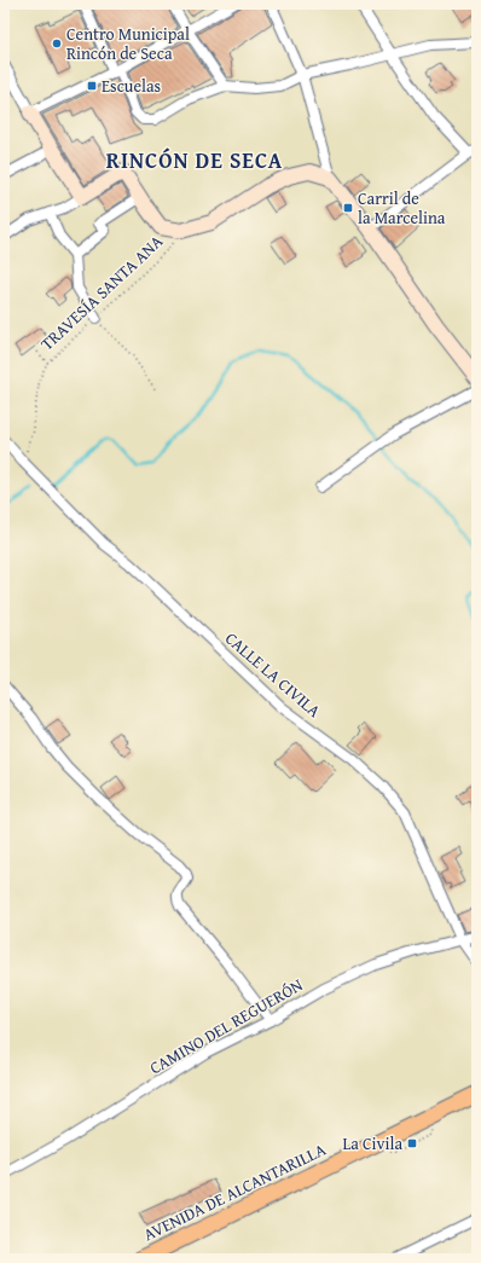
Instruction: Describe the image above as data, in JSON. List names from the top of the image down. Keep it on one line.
{"streets":{"main road":["AVENIDA DE ALCANTARILLA"],"street":["CALLE LA CIVILA","CAMINO DEL REGUERÓN"],"path":["TRAVESÍA SANTA ANA"]},"crossings":[["CALLE LA CIVILA","CAMINO DEL REGUERÓN"]],"districts":["RINCÓN DE SECA"],"places":{"other":["Centro Municipal Rincón de Seca"],"transit":["Escuelas","Carril de la Marcelina","La Civila"]}}
